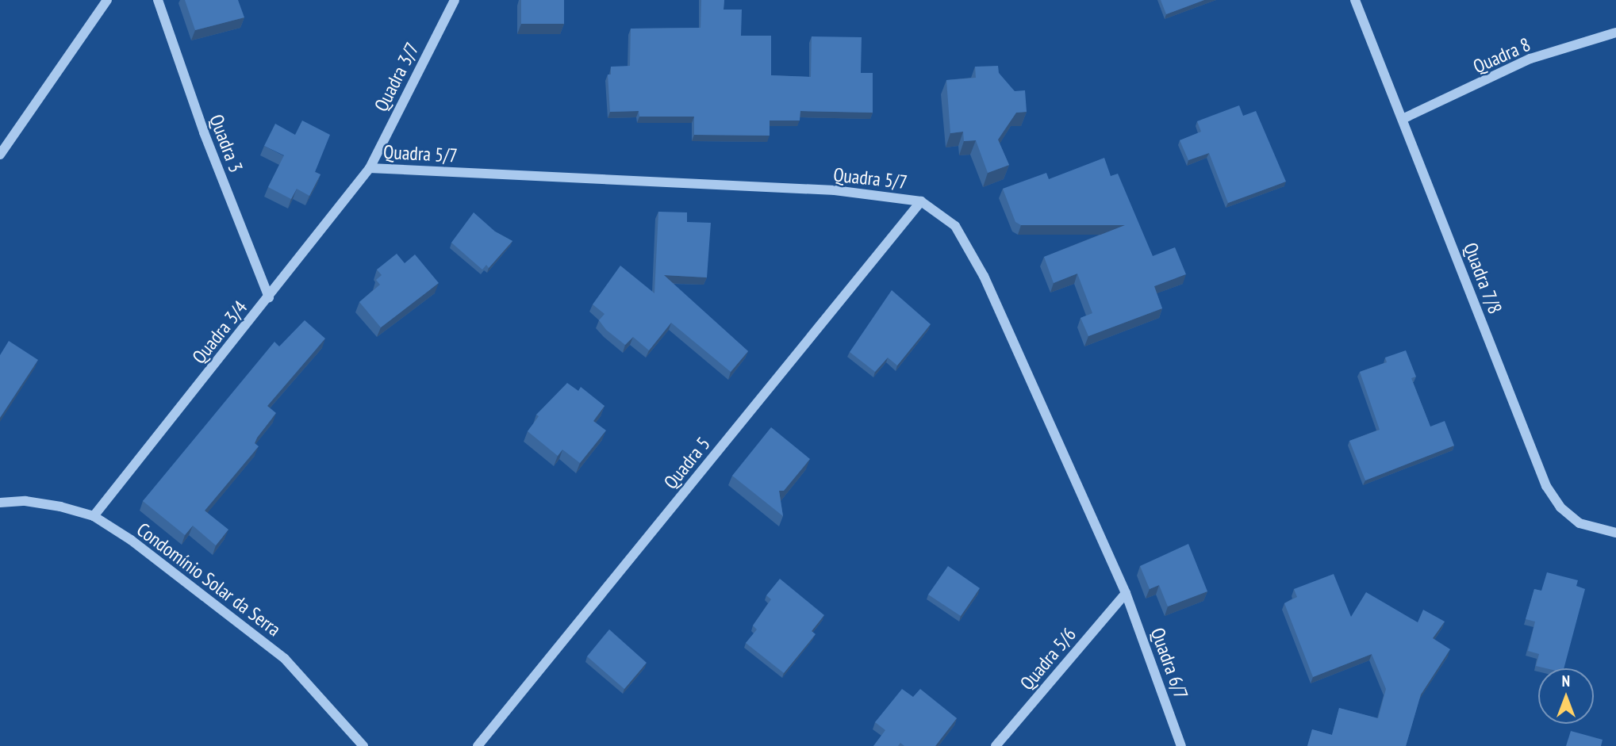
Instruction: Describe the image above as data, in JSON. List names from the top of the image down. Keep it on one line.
{"streets":{"street":["Quadra 8","Quadra 3/7","Quadra 3","Quadra 5/7","Quadra 7/8","Quadra 3/4","Quadra 5","Condomínio Solar da Serra","Quadra 5/6","Quadra 6/7"]},"crossings":[["Quadra 8","Quadra 7/8"],["Quadra 3/7","Quadra 5/7"],["Quadra 3/7","Quadra 3/4"],["Quadra 3","Quadra 3/4"],["Quadra 5/7","Quadra 3/4"],["Quadra 5/7","Quadra 5"],["Quadra 5/7","Quadra 5/6"],["Quadra 5/7","Quadra 6/7"],["Quadra 3/4","Condomínio Solar da Serra"],["Quadra 5/6","Quadra 6/7"]],"north":"top"}
